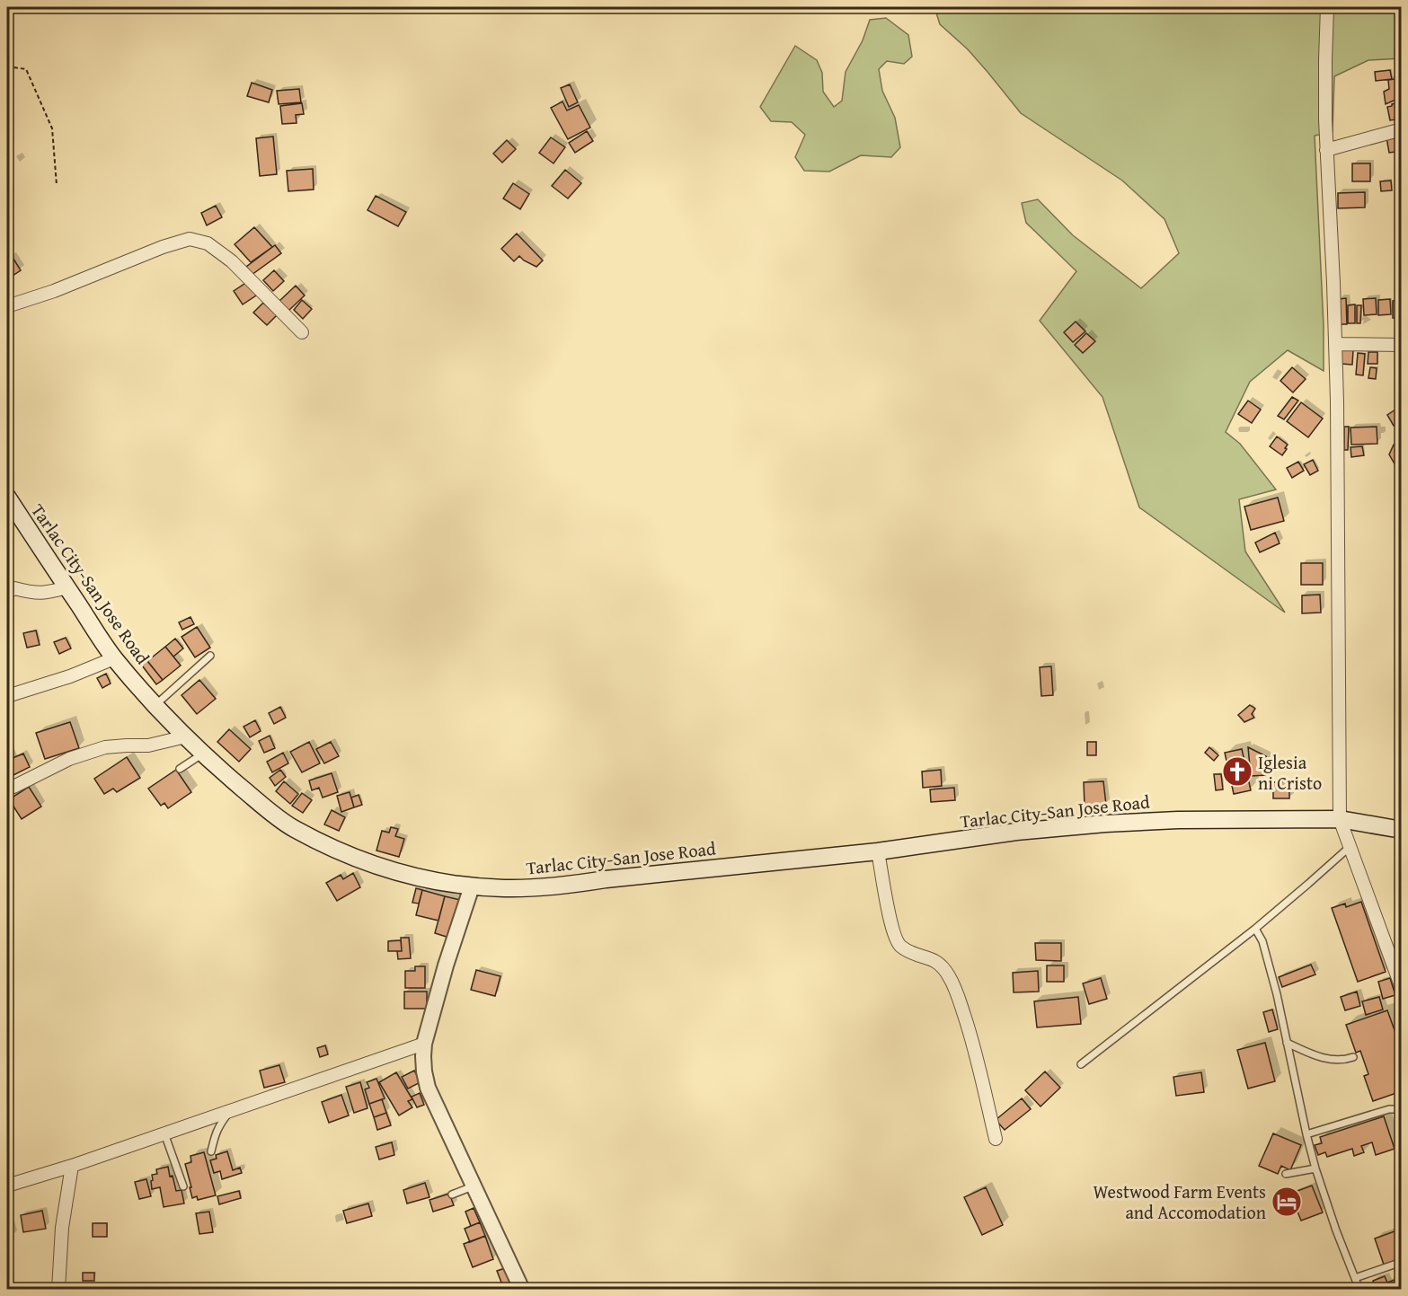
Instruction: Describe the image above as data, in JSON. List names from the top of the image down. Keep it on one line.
{"streets":{"main road":["Tarlac City-San Jose Road"]},"places":{"church":["Iglesia ni Cristo"],"hotel":["Westwood Farm Events and Accomodation"]}}
